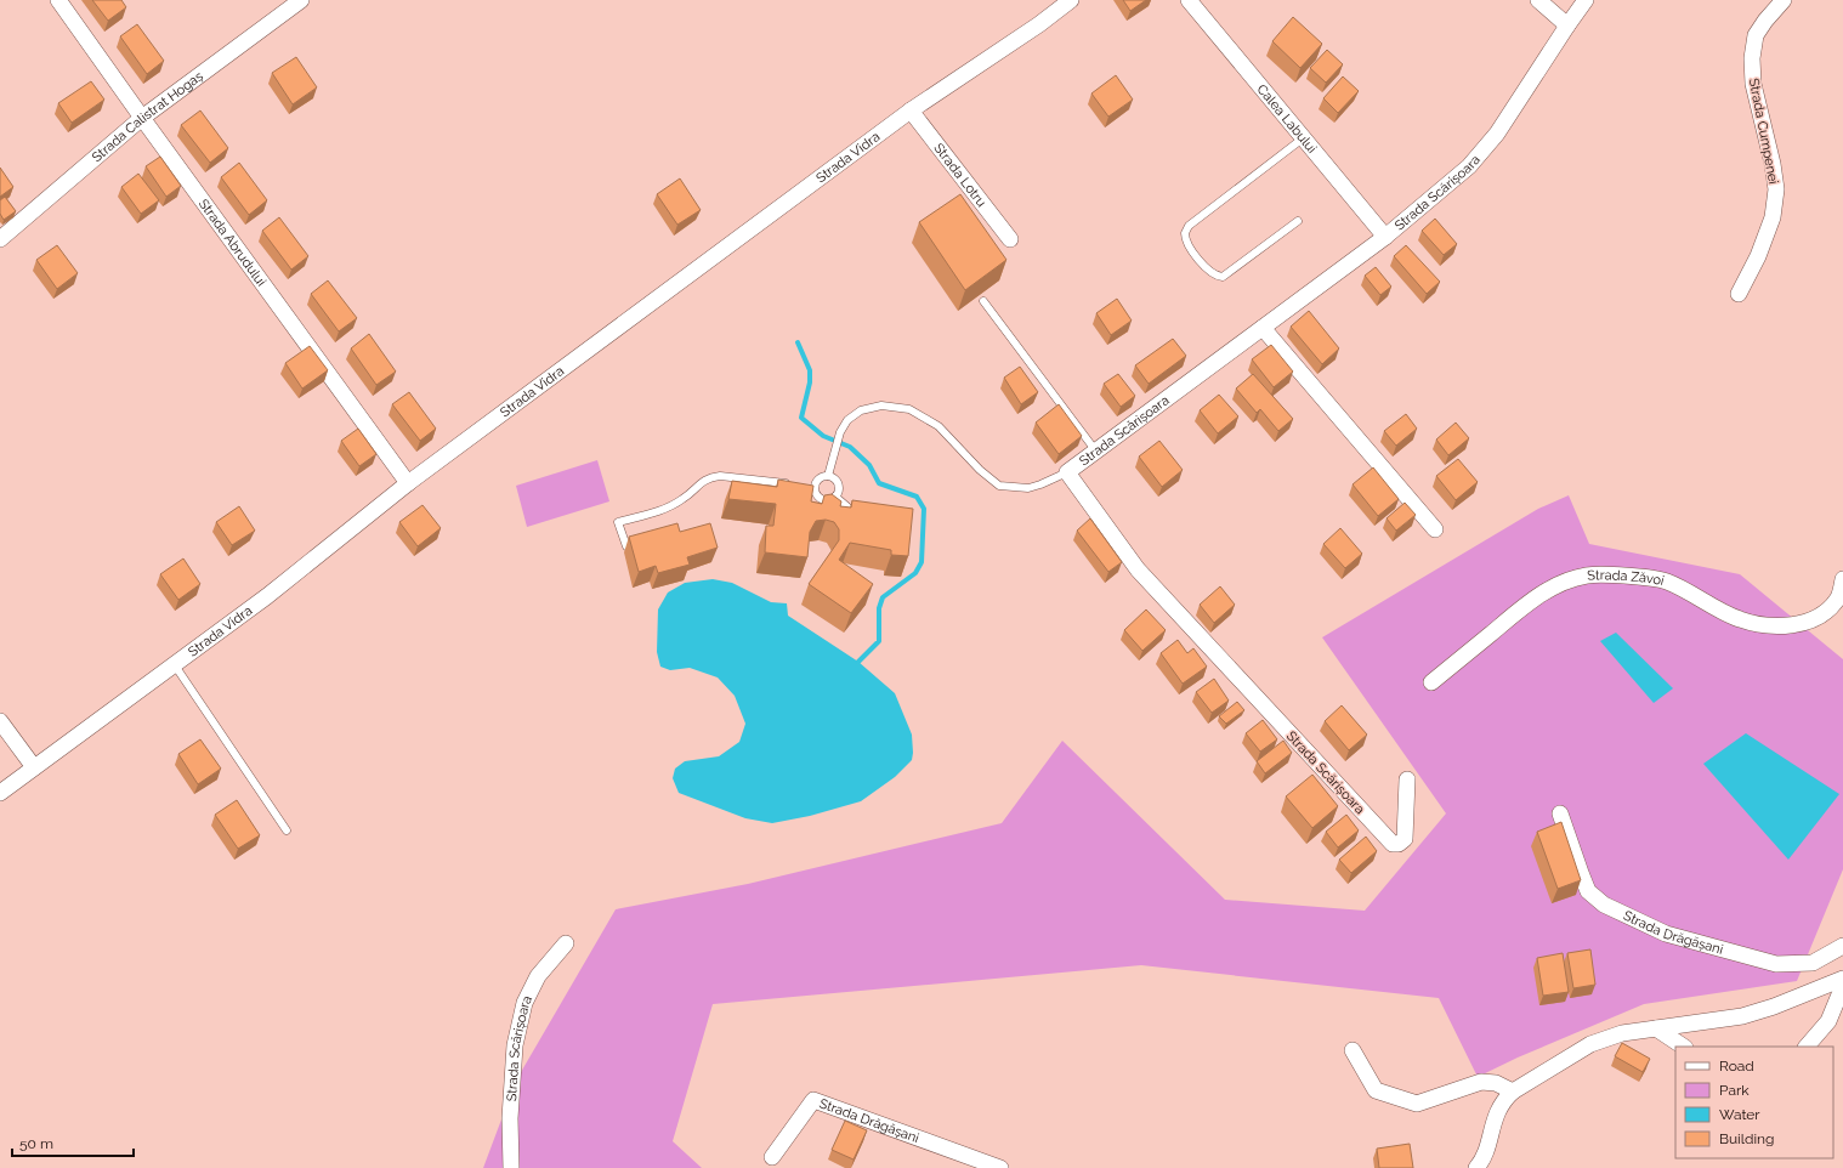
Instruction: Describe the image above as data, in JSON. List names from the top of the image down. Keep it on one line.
{"streets":{"street":["Strada Calistrat Hogaș","Calea Labului","Strada Cumpenei","Strada Vidra","Strada Lotru","Strada Scărișoara","Strada Abrudului","Strada Zăvoi","Strada Drăgășani"]},"crossings":[["Strada Calistrat Hogaș","Strada Abrudului"],["Calea Labului","Strada Scărișoara"],["Strada Vidra","Strada Lotru"],["Strada Vidra","Strada Abrudului"]],"legend":["Road","Park","Water","Building"],"scale_bar":"50 m"}
